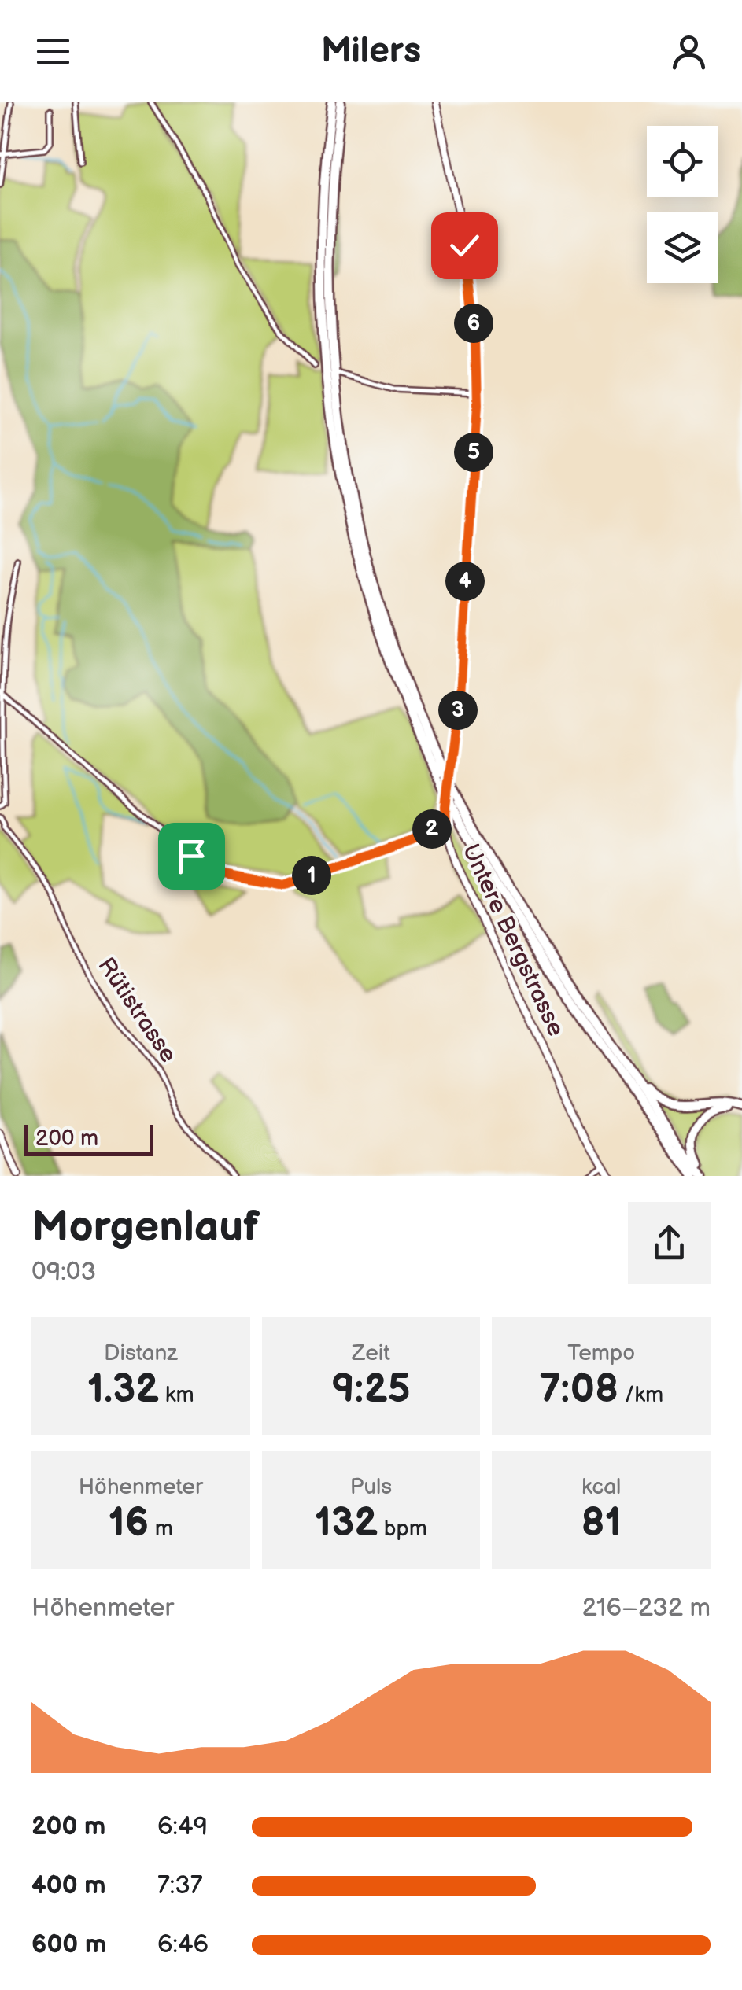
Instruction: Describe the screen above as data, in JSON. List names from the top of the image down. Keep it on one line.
{"streets":{"main road":["Untere Bergstrasse"],"street":["Rütistrasse"]},"scale_bar":"200 m","page":{"header":"Milers","pins":["6","5","4","3","2","1"],"scale":"200 m","heading":["Morgenlauf","09:03"],"stats":[["Distanz","1.32 km"],["Zeit","9:25"],["Tempo","7:08 /km"],["Höhenmeter","16 m"],["Puls","132 bpm"],["kcal","81"]],"chart":["Höhenmeter","216–232 m"],"list":[{"name":"200 m","note":"6:49"},{"name":"400 m","note":"7:37"},{"name":"600 m","note":"6:46"}]}}
